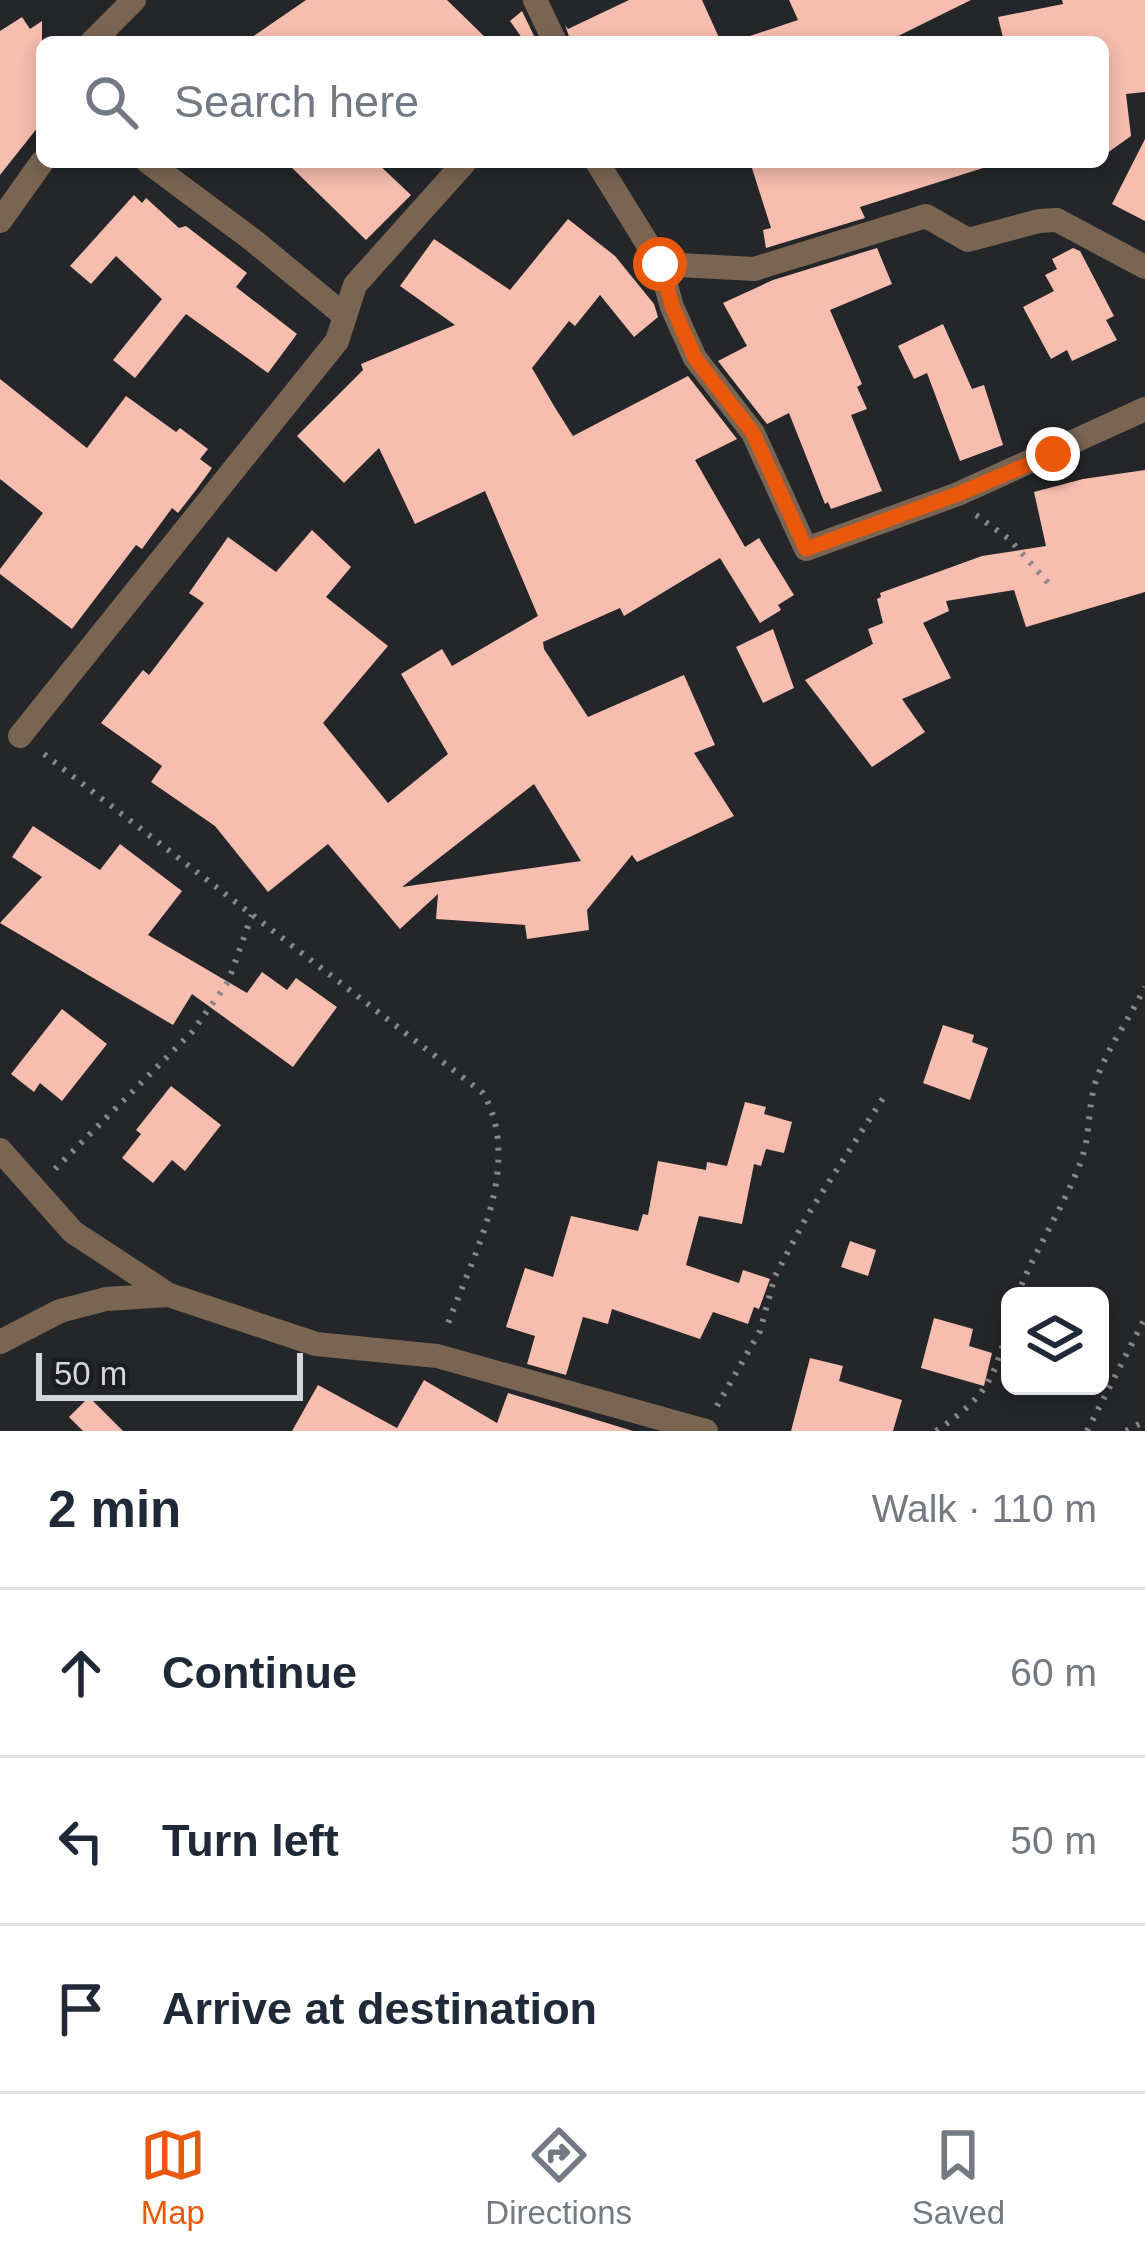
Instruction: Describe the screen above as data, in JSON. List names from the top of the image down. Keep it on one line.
{"scale_bar":"50 m","page":{"search":"Search here","scale":"50 m","heading":["2 min","Walk · 110 m"],"list":[["Continue","60 m"],["Turn left","50 m"],"Arrive at destination"],"nav":["Map","Directions","Saved"]}}
